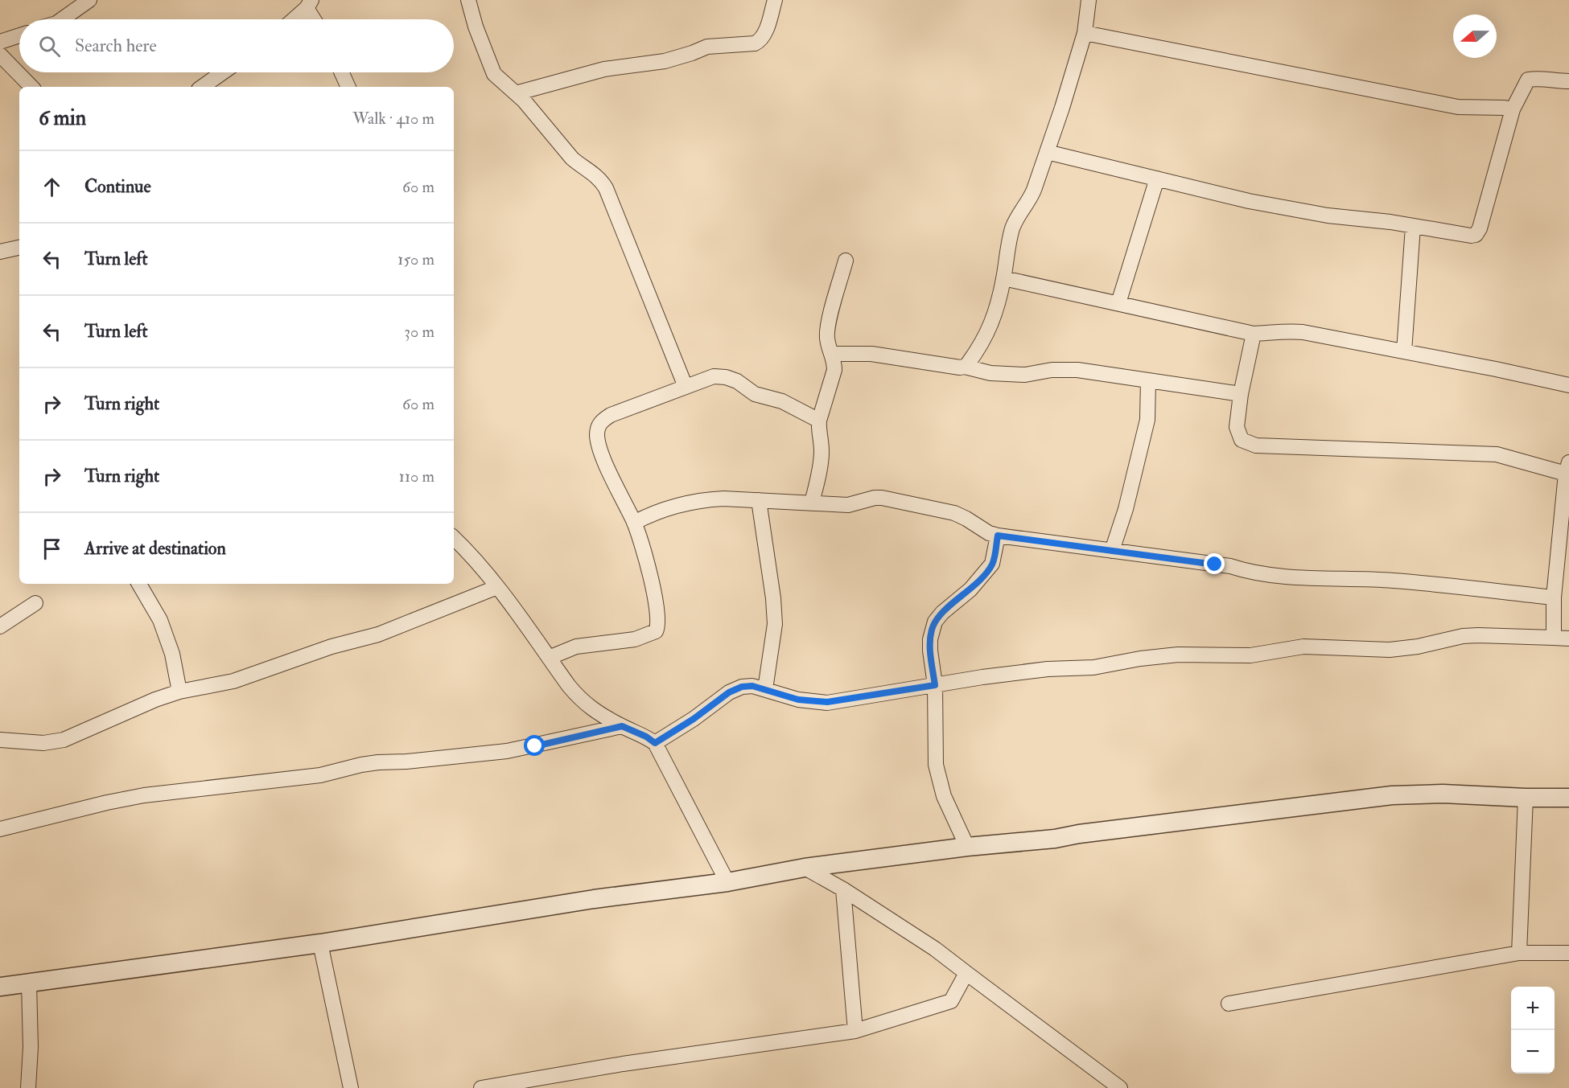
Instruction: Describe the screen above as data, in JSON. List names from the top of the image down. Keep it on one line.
{"north":"left","page":{"search":"Search here","heading":["6 min","Walk · 410 m"],"list":[["Continue","60 m"],["Turn left","150 m"],["Turn left","30 m"],["Turn right","60 m"],["Turn right","110 m"],"Arrive at destination"],"map_buttons":["+","−"]}}
